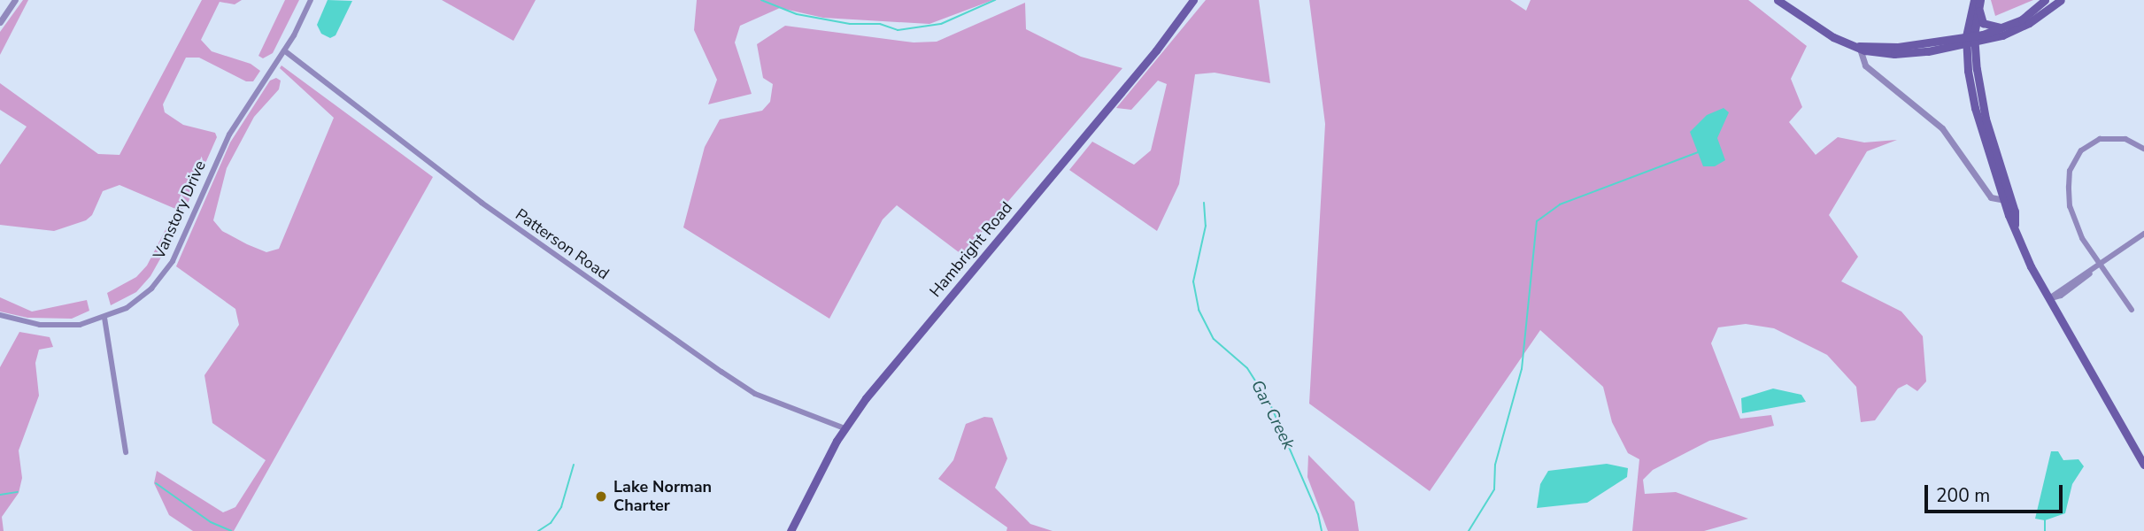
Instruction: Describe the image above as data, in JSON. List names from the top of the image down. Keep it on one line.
{"streets":{"main road":["Hambright Road"],"street":["Vanstory Drive","Patterson Road"]},"crossings":[["Vanstory Drive","Patterson Road"],["Patterson Road","Hambright Road"]],"water":["Gar Creek"],"places":["Lake Norman Charter"],"scale_bar":"200 m"}
